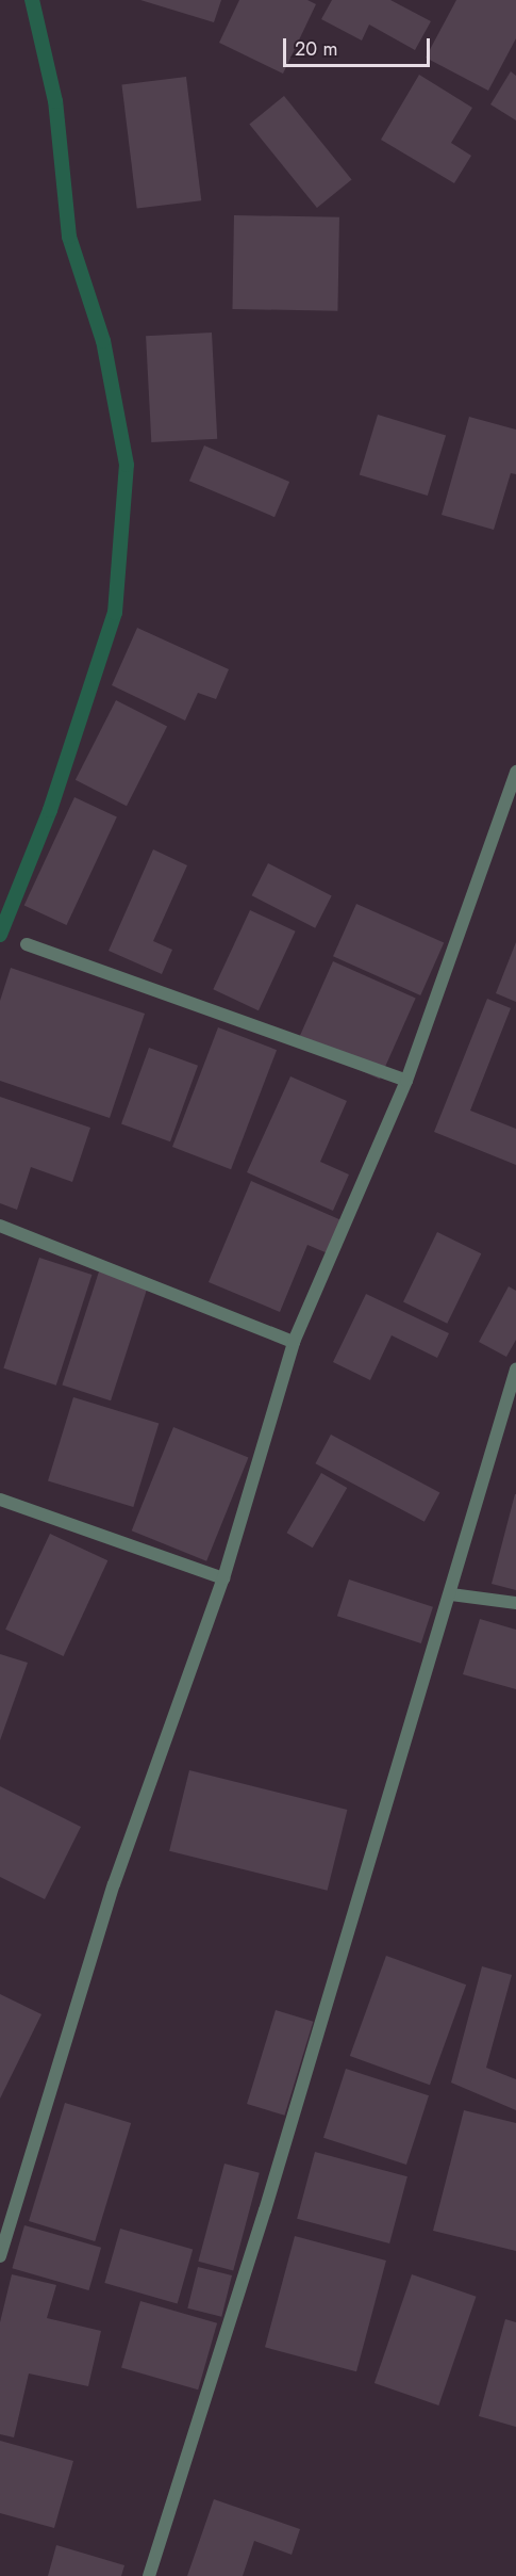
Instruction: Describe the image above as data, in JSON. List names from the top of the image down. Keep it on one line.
{"scale_bar":"20 m"}
